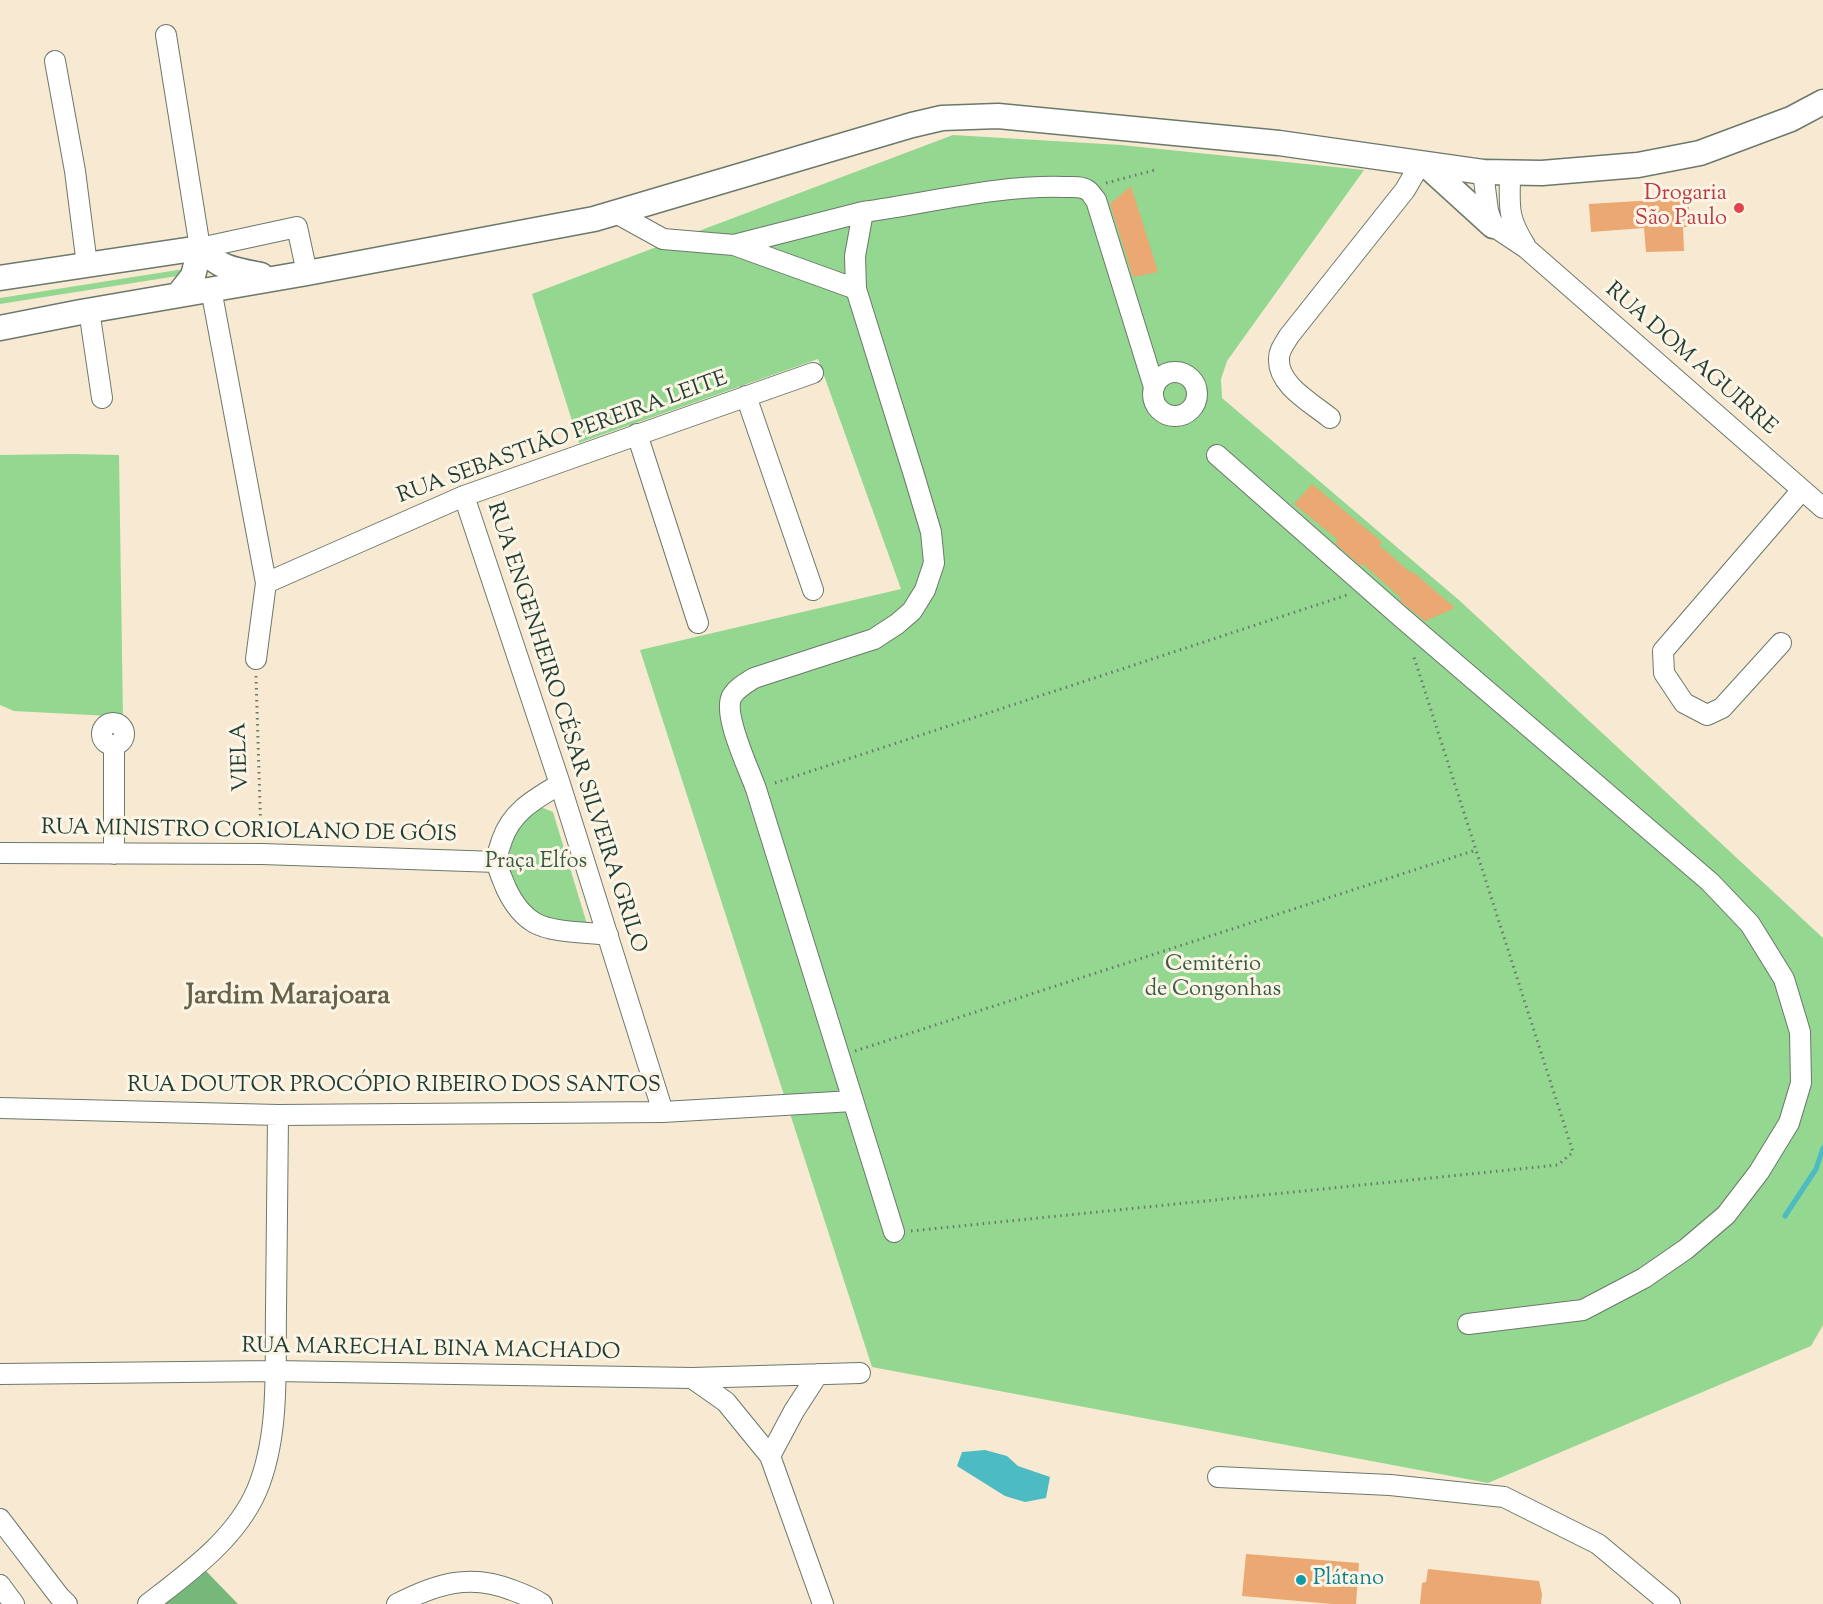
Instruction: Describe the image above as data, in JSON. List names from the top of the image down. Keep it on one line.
{"streets":{"street":["RUA DOM AGUIRRE","RUA SEBASTIÃO PEREIRA LEITE","RUA ENGENHEIRO CÉSAR SILVEIRA GRILO","RUA MINISTRO CORIOLANO DE GÓIS","RUA DOUTOR PROCÓPIO RIBEIRO DOS SANTOS","RUA MARECHAL BINA MACHADO"],"path":["VIELA"]},"crossings":[["RUA SEBASTIÃO PEREIRA LEITE","RUA ENGENHEIRO CÉSAR SILVEIRA GRILO"],["RUA ENGENHEIRO CÉSAR SILVEIRA GRILO","RUA DOUTOR PROCÓPIO RIBEIRO DOS SANTOS"],["VIELA","RUA MINISTRO CORIOLANO DE GÓIS"]],"districts":["Jardim Marajoara"],"parks":["Praça Elfos","Cemitério de Congonhas"],"places":["Drogaria São Paulo","Plátano"]}
